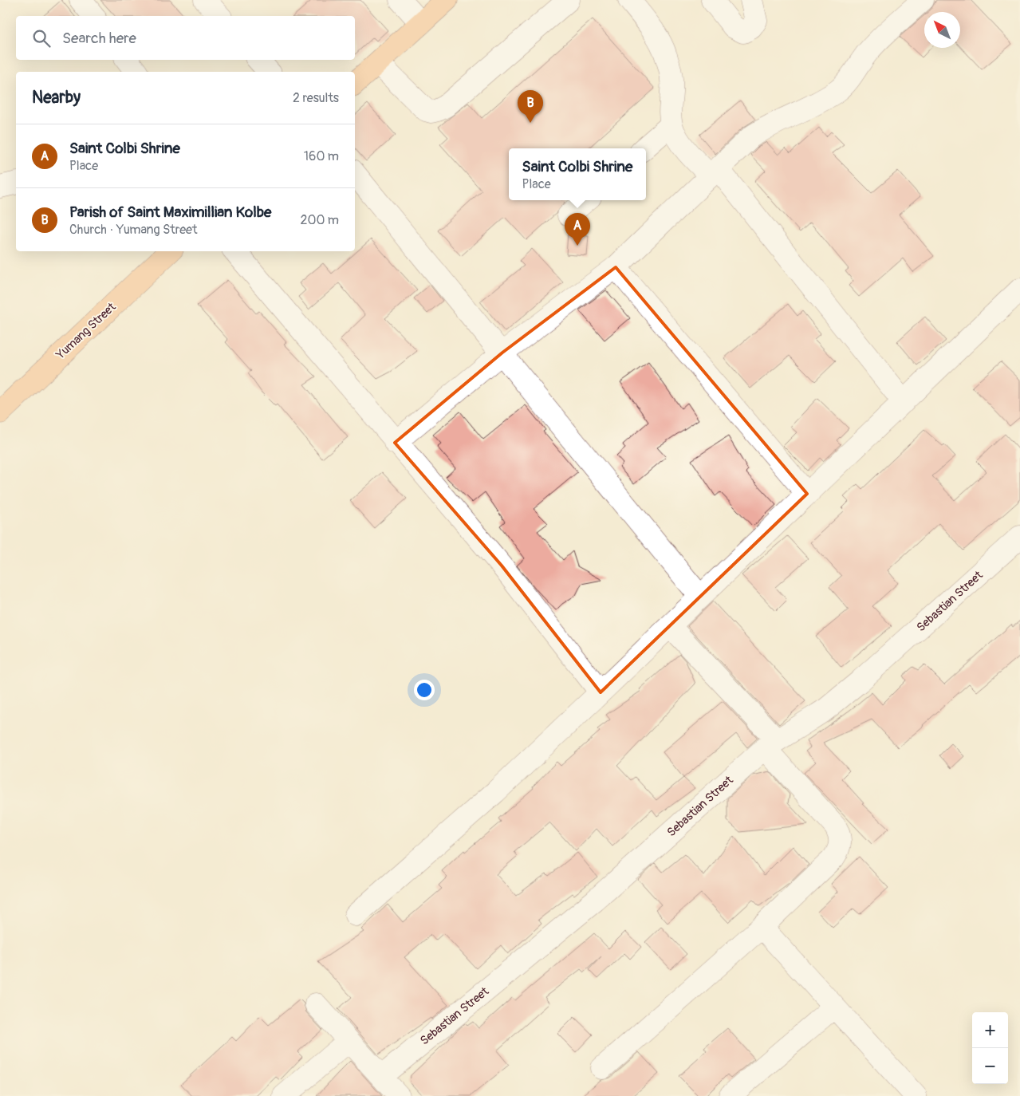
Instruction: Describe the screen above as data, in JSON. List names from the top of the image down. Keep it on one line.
{"streets":{"main road":["Yumang Street"],"street":["Sebastian Street"]},"north":"top left","page":{"search":"Search here","heading":["Nearby","2 results"],"pins":["B","A"],"list":[{"mark":"A","name":"Saint Colbi Shrine","note":"Place","value":"160 m"},{"mark":"B","name":"Parish of Saint Maximillian Kolbe","note":"Church · Yumang Street","value":"200 m"}],"popup":["Saint Colbi Shrine","Place"],"map_buttons":["+","−"]}}
